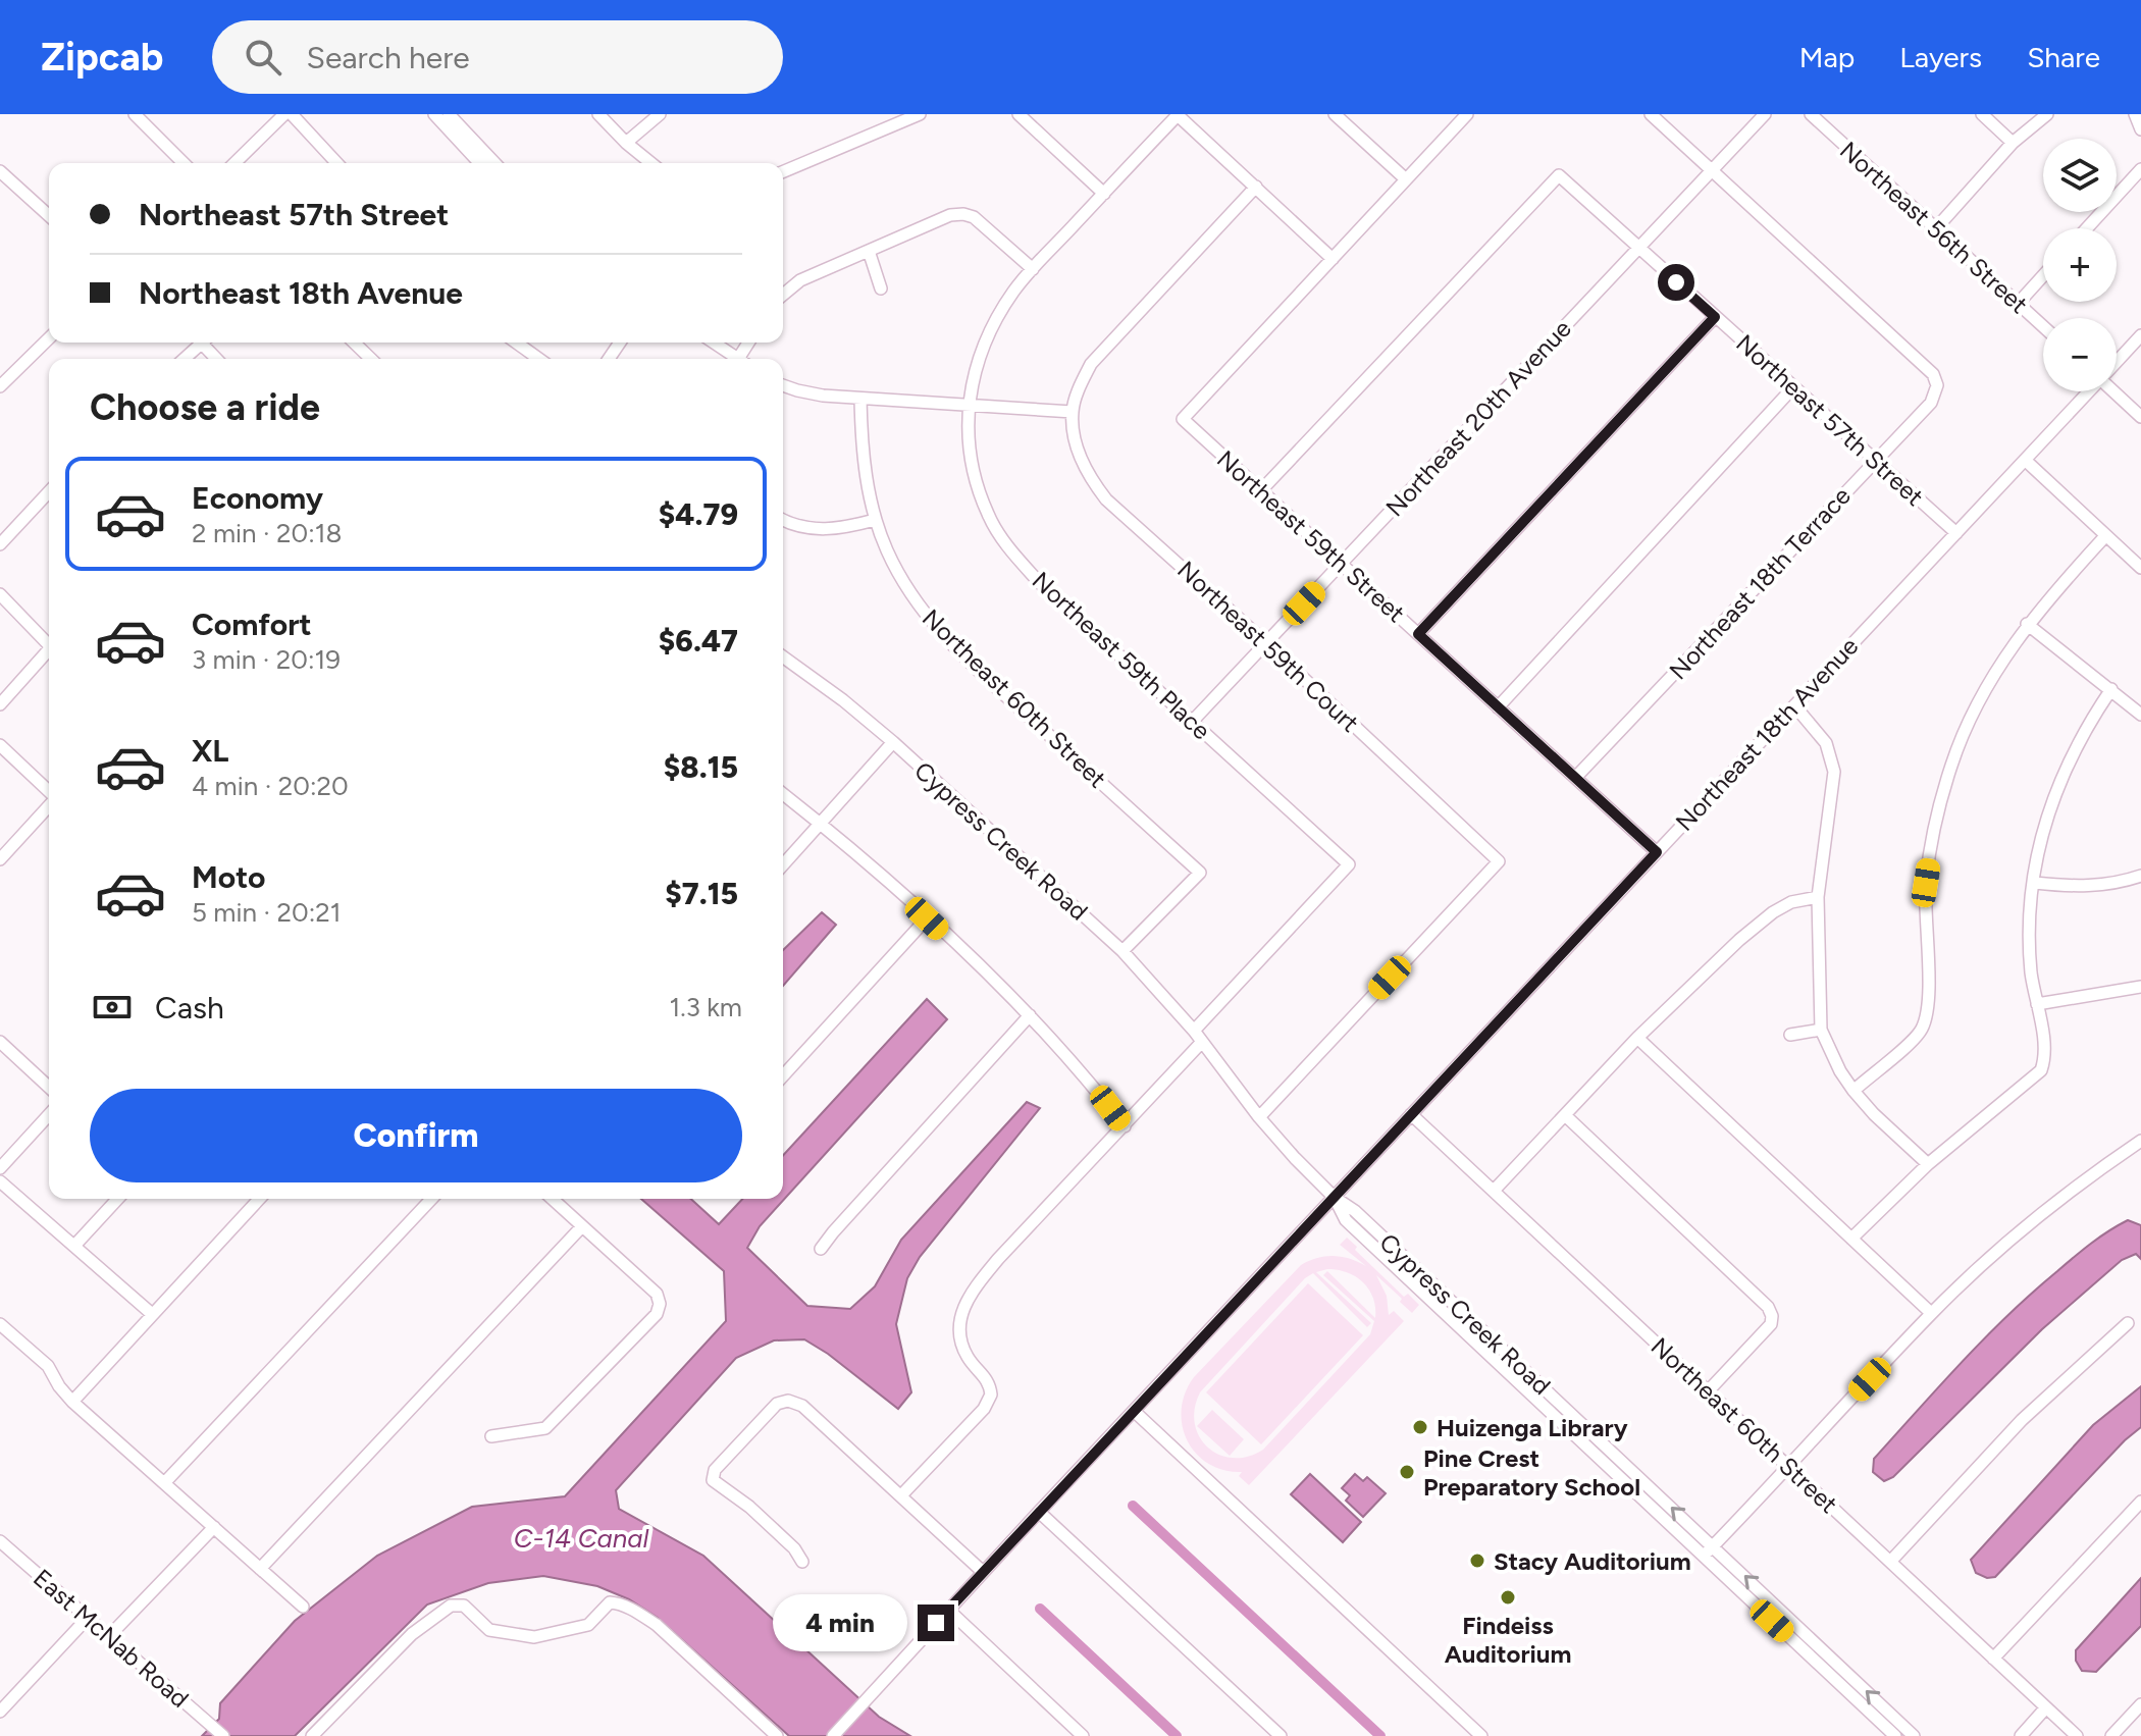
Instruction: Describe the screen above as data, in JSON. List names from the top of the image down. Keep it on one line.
{"streets":{"street":["Northeast 56th Street","Northeast 20th Avenue","Northeast 57th Street","Northeast 59th Street","Northeast 18th Terrace","Northeast 59th Court","Northeast 59th Place","Northeast 60th Street","Northeast 18th Avenue","Cypress Creek Road","East McNab Road"]},"crossings":[["Northeast 20th Avenue","Northeast 57th Street"],["Northeast 20th Avenue","Northeast 59th Street"],["Northeast 20th Avenue","Northeast 18th Terrace"],["Northeast 20th Avenue","Northeast 59th Court"],["Northeast 20th Avenue","Northeast 59th Place"],["Northeast 57th Street","Northeast 59th Street"],["Northeast 57th Street","Northeast 18th Terrace"],["Northeast 57th Street","Northeast 18th Avenue"],["Northeast 59th Street","Northeast 18th Terrace"],["Northeast 59th Street","Northeast 18th Avenue"],["Northeast 59th Court","Cypress Creek Road"],["Northeast 59th Place","Cypress Creek Road"],["Northeast 60th Street","Northeast 18th Avenue"],["Northeast 60th Street","Cypress Creek Road"],["Northeast 18th Avenue","Cypress Creek Road"]],"water":["C-14 Canal"],"places":["Huizenga Library","Pine Crest Preparatory School","Stacy Auditorium","Findeiss Auditorium"],"page":{"header":"Zipcab","search":"Search here","nav":["Map","Layers","Share"],"map_buttons":["+","−"],"banner":["Northeast 57th Street","Northeast 18th Avenue"],"heading":"Choose a ride","list":[{"name":"Economy","note":"2 min · 20:18","value":"$4.79"},{"name":"Comfort","note":"3 min · 20:19","value":"$6.47"},{"name":"XL","note":"4 min · 20:20","value":"$8.15"},{"name":"Moto","note":"5 min · 20:21","value":"$7.15"}],"pay":["Cash","1.3 km"],"buttons":"Confirm","bubble":"4 min"}}
